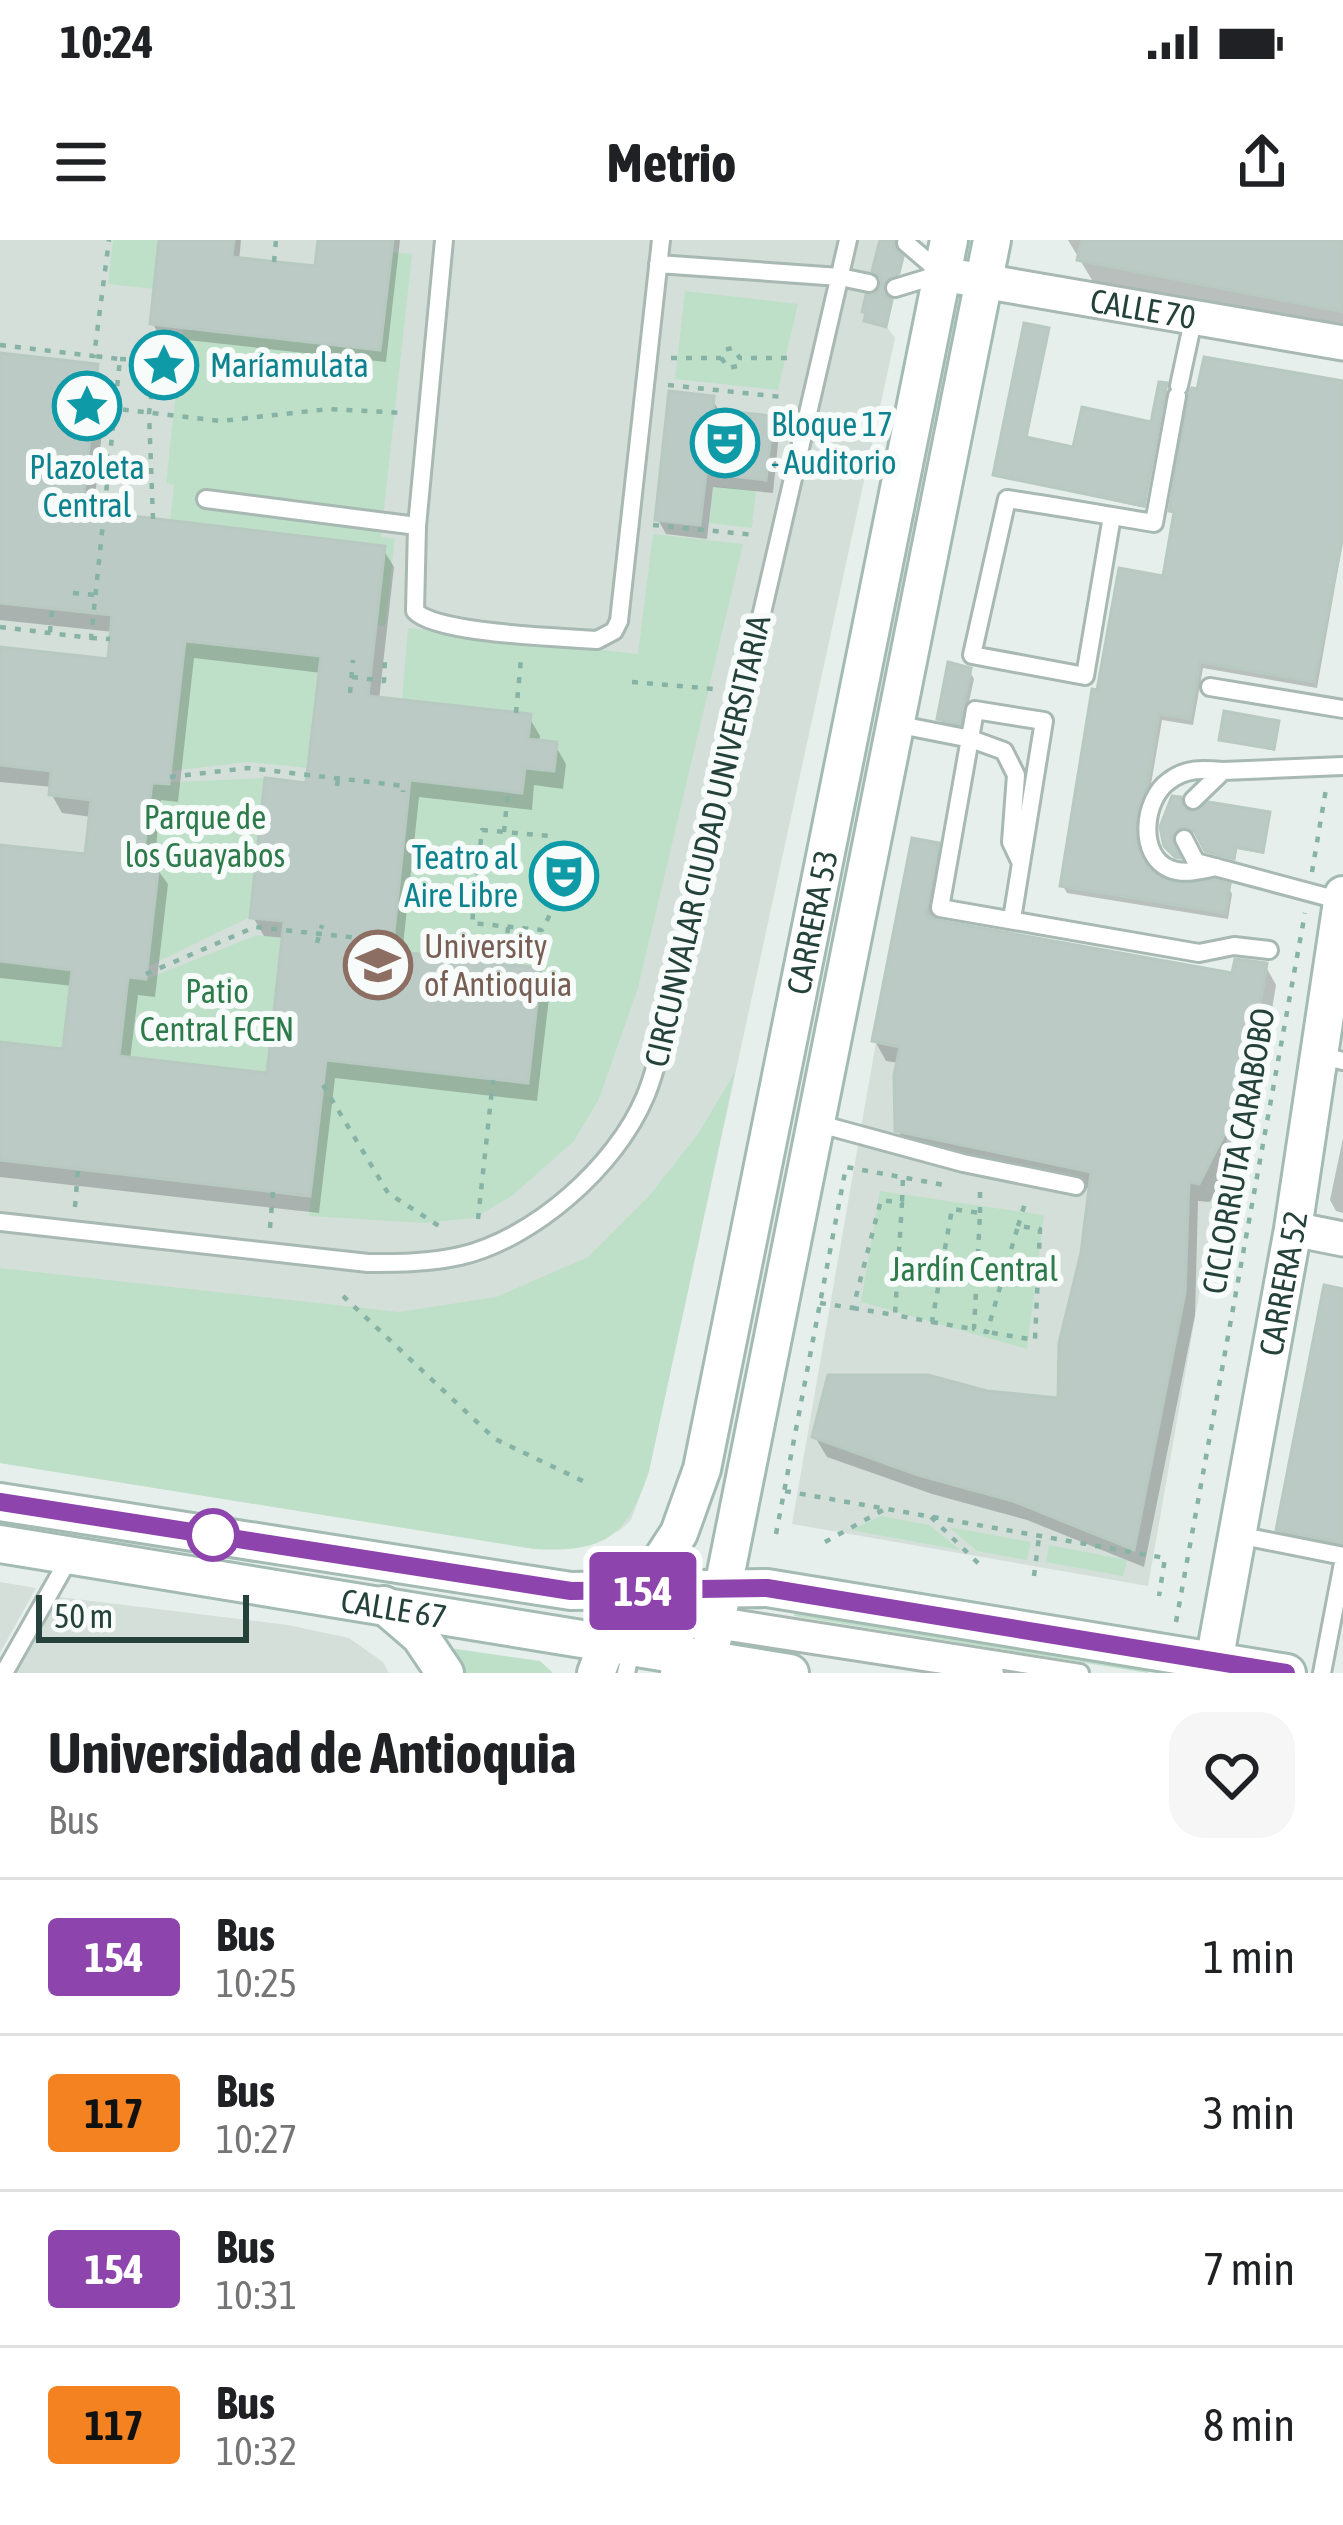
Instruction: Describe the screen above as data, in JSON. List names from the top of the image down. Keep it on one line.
{"streets":{"main road":["CARRERA 53","CARRERA 52","CALLE 67"],"street":["CALLE 70"],"lane":["CIRCUNVALAR CIUDAD UNIVERSITARIA"],"path":["CICLORRUTA CARABOBO"]},"crossings":[["CALLE 70","CARRERA 53"],["CARRERA 53","CALLE 67"],["CICLORRUTA CARABOBO","CARRERA 52"],["CARRERA 52","CALLE 67"]],"parks":["Parque de los Guayabos","Patio Central FCEN","Jardín Central"],"places":{"place":["Maríamulata","Plazoleta Central"],"theatre":["Bloque 17 - Auditorio","Teatro al Aire Libre"],"school or university":["University of Antioquia"]},"lines":["bus line 154"],"scale_bar":"50 m","page":{"status":"10:24","header":"Metrio","on_map":"154","scale":"50 m","heading":["Universidad de Antioquia","Bus"],"list":[{"mark":"154","name":"Bus","note":"10:25","value":"1 min"},{"mark":"117","name":"Bus","note":"10:27","value":"3 min"},{"mark":"154","name":"Bus","note":"10:31","value":"7 min"},{"mark":"117","name":"Bus","note":"10:32","value":"8 min"}]}}
